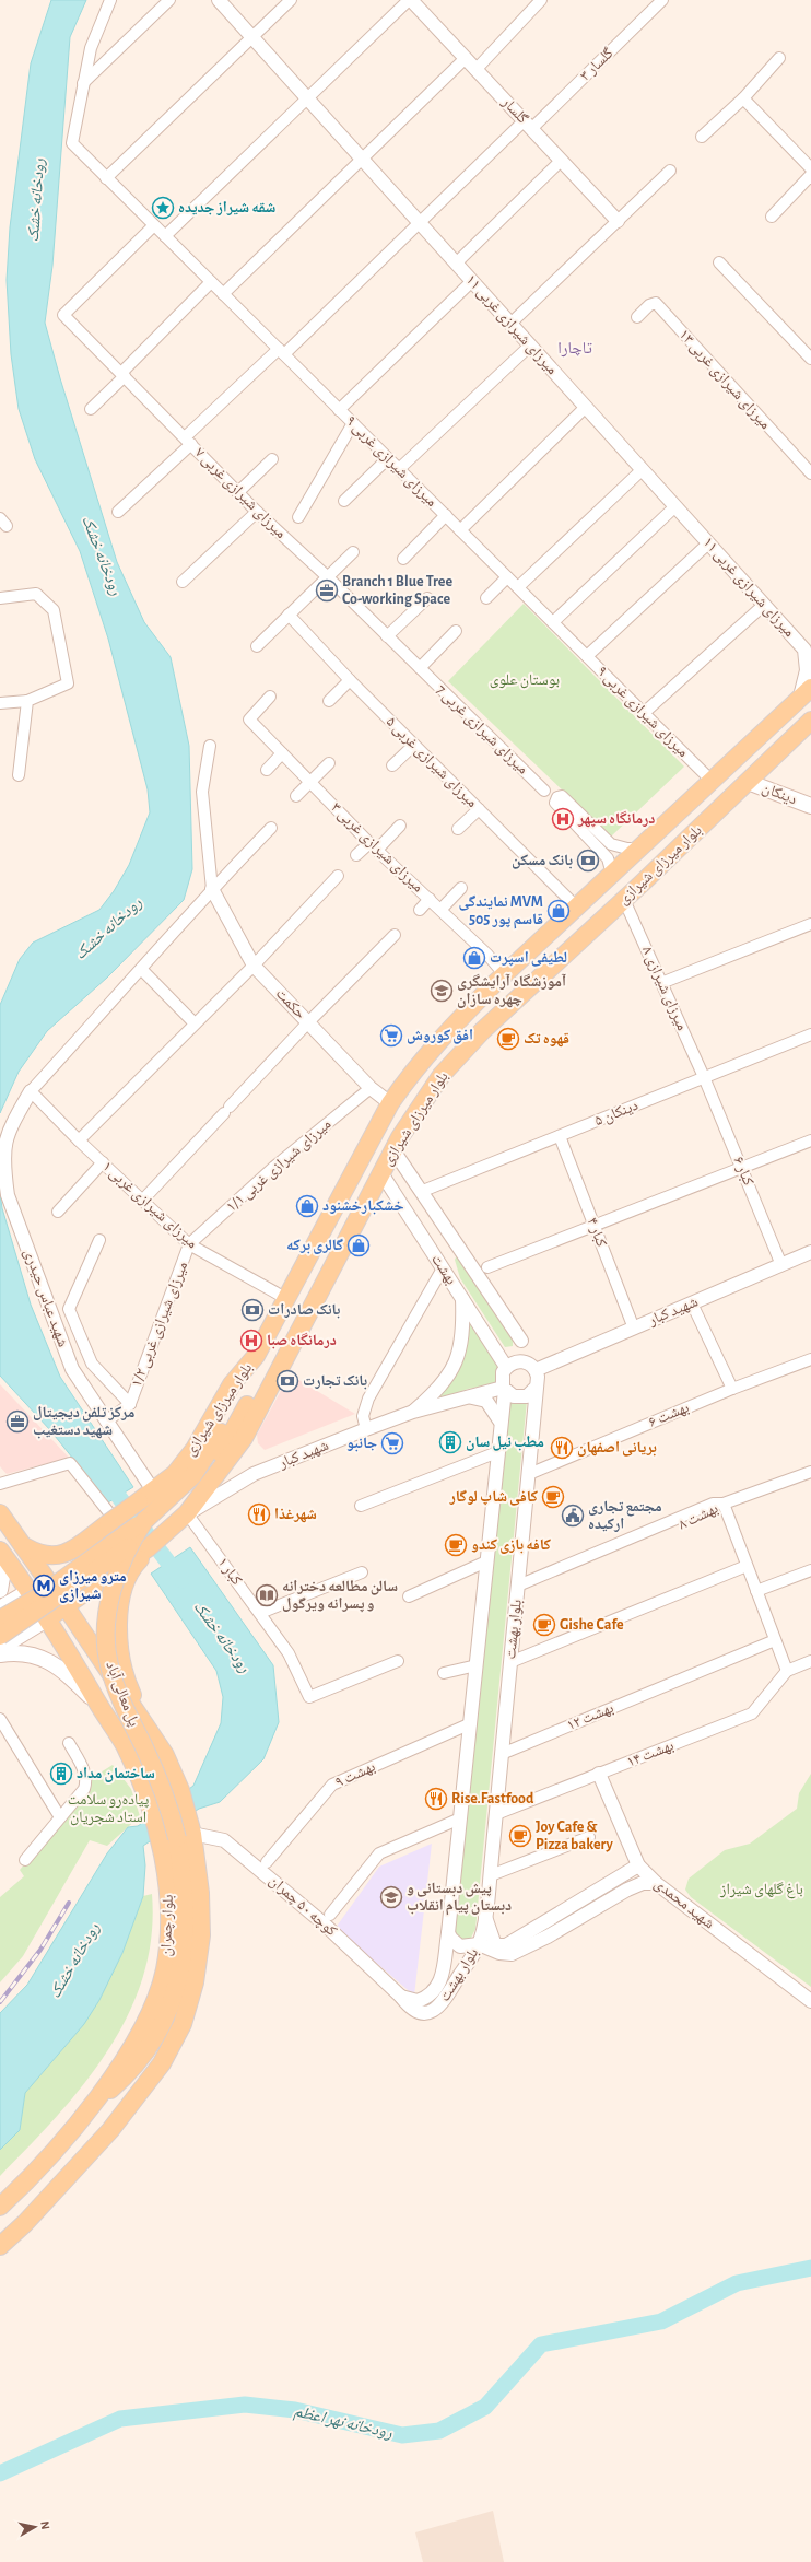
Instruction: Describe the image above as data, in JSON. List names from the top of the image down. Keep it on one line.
{"streets":{"main road":["دینکان","بلوار میرزای شیرازی","پل معالی آباد","بلوار چمران"],"street":["گلسار ۳","گلسار","میرزای شیرازی غربی ۱۱","۱۳ میرزای شیرازی غربی","میرزای شیرازی غربی ۹","۷ میرزای شیرازی غربی","میرزای شیرازی غربی 7","۵ میرزای شیرازی غربی","۳ میرزای شیرازی غربی","۸ میرزای شیرازی","حکمت","۵ دینکان","۱/۱ میرزای شیرازی غربی","۶ کبار","۱ میرزای شیرازی غربی","۴ کبار","بهشت","شهید عباس حیدری","شهید کبار","۱/۲ میرزای شیرازی غربی","۶ بهشت","۸ بهشت","۱ کبار","بلوار بهشت","۱۲ بهشت","۱۴ بهشت","۹ بهشت","شهید محمدی","کوچه ۵۰ چمران"]},"crossings":[["گلسار ۳","گلسار"],["گلسار ۳","میرزای شیرازی غربی ۱۱"],["گلسار ۳","میرزای شیرازی غربی ۹"],["گلسار ۳","۷ میرزای شیرازی غربی"],["میرزای شیرازی غربی ۱۱","بلوار میرزای شیرازی"],["میرزای شیرازی غربی ۹","۷ میرزای شیرازی غربی"],["میرزای شیرازی غربی ۹","بلوار میرزای شیرازی"],["۷ میرزای شیرازی غربی","میرزای شیرازی غربی 7"],["۵ میرزای شیرازی غربی","بلوار میرزای شیرازی"],["دینکان","بلوار میرزای شیرازی"],["۳ میرزای شیرازی غربی","بلوار میرزای شیرازی"],["بلوار میرزای شیرازی","۸ میرزای شیرازی"],["بلوار میرزای شیرازی","حکمت"],["بلوار میرزای شیرازی","۱ میرزای شیرازی غربی"],["بلوار میرزای شیرازی","بهشت"],["بلوار میرزای شیرازی","شهید عباس حیدری"],["بلوار میرزای شیرازی","شهید کبار"],["بلوار میرزای شیرازی","۱ کبار"],["بلوار میرزای شیرازی","بلوار چمران"],["۸ میرزای شیرازی","۵ دینکان"],["۸ میرزای شیرازی","۶ کبار"],["حکمت","۱/۱ میرزای شیرازی غربی"],["۵ دینکان","۶ کبار"],["۵ دینکان","۴ کبار"],["۱/۱ میرزای شیرازی غربی","۱ میرزای شیرازی غربی"],["۱/۱ میرزای شیرازی غربی","۱/۲ میرزای شیرازی غربی"],["۶ کبار","شهید کبار"],["۱ میرزای شیرازی غربی","شهید عباس حیدری"],["۱ میرزای شیرازی غربی","۱/۲ میرزای شیرازی غربی"],["۴ کبار","شهید کبار"],["بهشت","شهید کبار"],["بهشت","بلوار بهشت"],["شهید کبار","۱ کبار"],["شهید کبار","بلوار بهشت"],["۶ بهشت","بلوار بهشت"],["۸ بهشت","بلوار بهشت"],["بلوار بهشت","۱۲ بهشت"],["بلوار بهشت","۱۴ بهشت"],["بلوار بهشت","۹ بهشت"],["بلوار بهشت","کوچه ۵۰ چمران"],["پل معالی آباد","کوچه ۵۰ چمران"],["پل معالی آباد","بلوار چمران"],["۱۴ بهشت","شهید محمدی"],["کوچه ۵۰ چمران","بلوار چمران"]],"districts":["تاچارا"],"water":["رودخانه خشک","رودخانه نهر اعظم"],"parks":["بوستان علوی","پیاده‌رو سلامت استاد شجریان","باغ گلهای شیراز"],"places":{"place":["شقه شيراز جديده"],"office":["Branch 1 Blue Tree Co-working Space","مرکز تلفن دیجیتال شهید دستغیب"],"hospital":["درمانگاه سپهر","درمانگاه صبا"],"bank":["بانک مسکن","بانک صادرات","بانک تجارت"],"shop":["نمایندگی MVM 505 قاسم پور","لطیفی اسپرت","خشکبارخشنود","گالری برکه"],"school or university":["آموزشگاه آرایشگری چهره سازان","پیش دبستانی و دبستان پیام انقلاب"],"supermarket":["افق کوروش","جانبو"],"cafe":["قهوه تک","کافی شاپ لوگار","کافه بازی کندو","Gishe Cafe","Joy Cafe & Pizza bakery"],"building":["مطب نیل سان","ساختمان مداد"],"restaurant":["بریانی اصفهان","شهرغذا","Rise.Fastfood"],"public building":["مجتمع تجاری ارکیده"],"metro station":["مترو میرزای شیرازی"],"library":["سالن مطالعه دخترانه و پسرانه ویرگول"]},"north":"right"}
